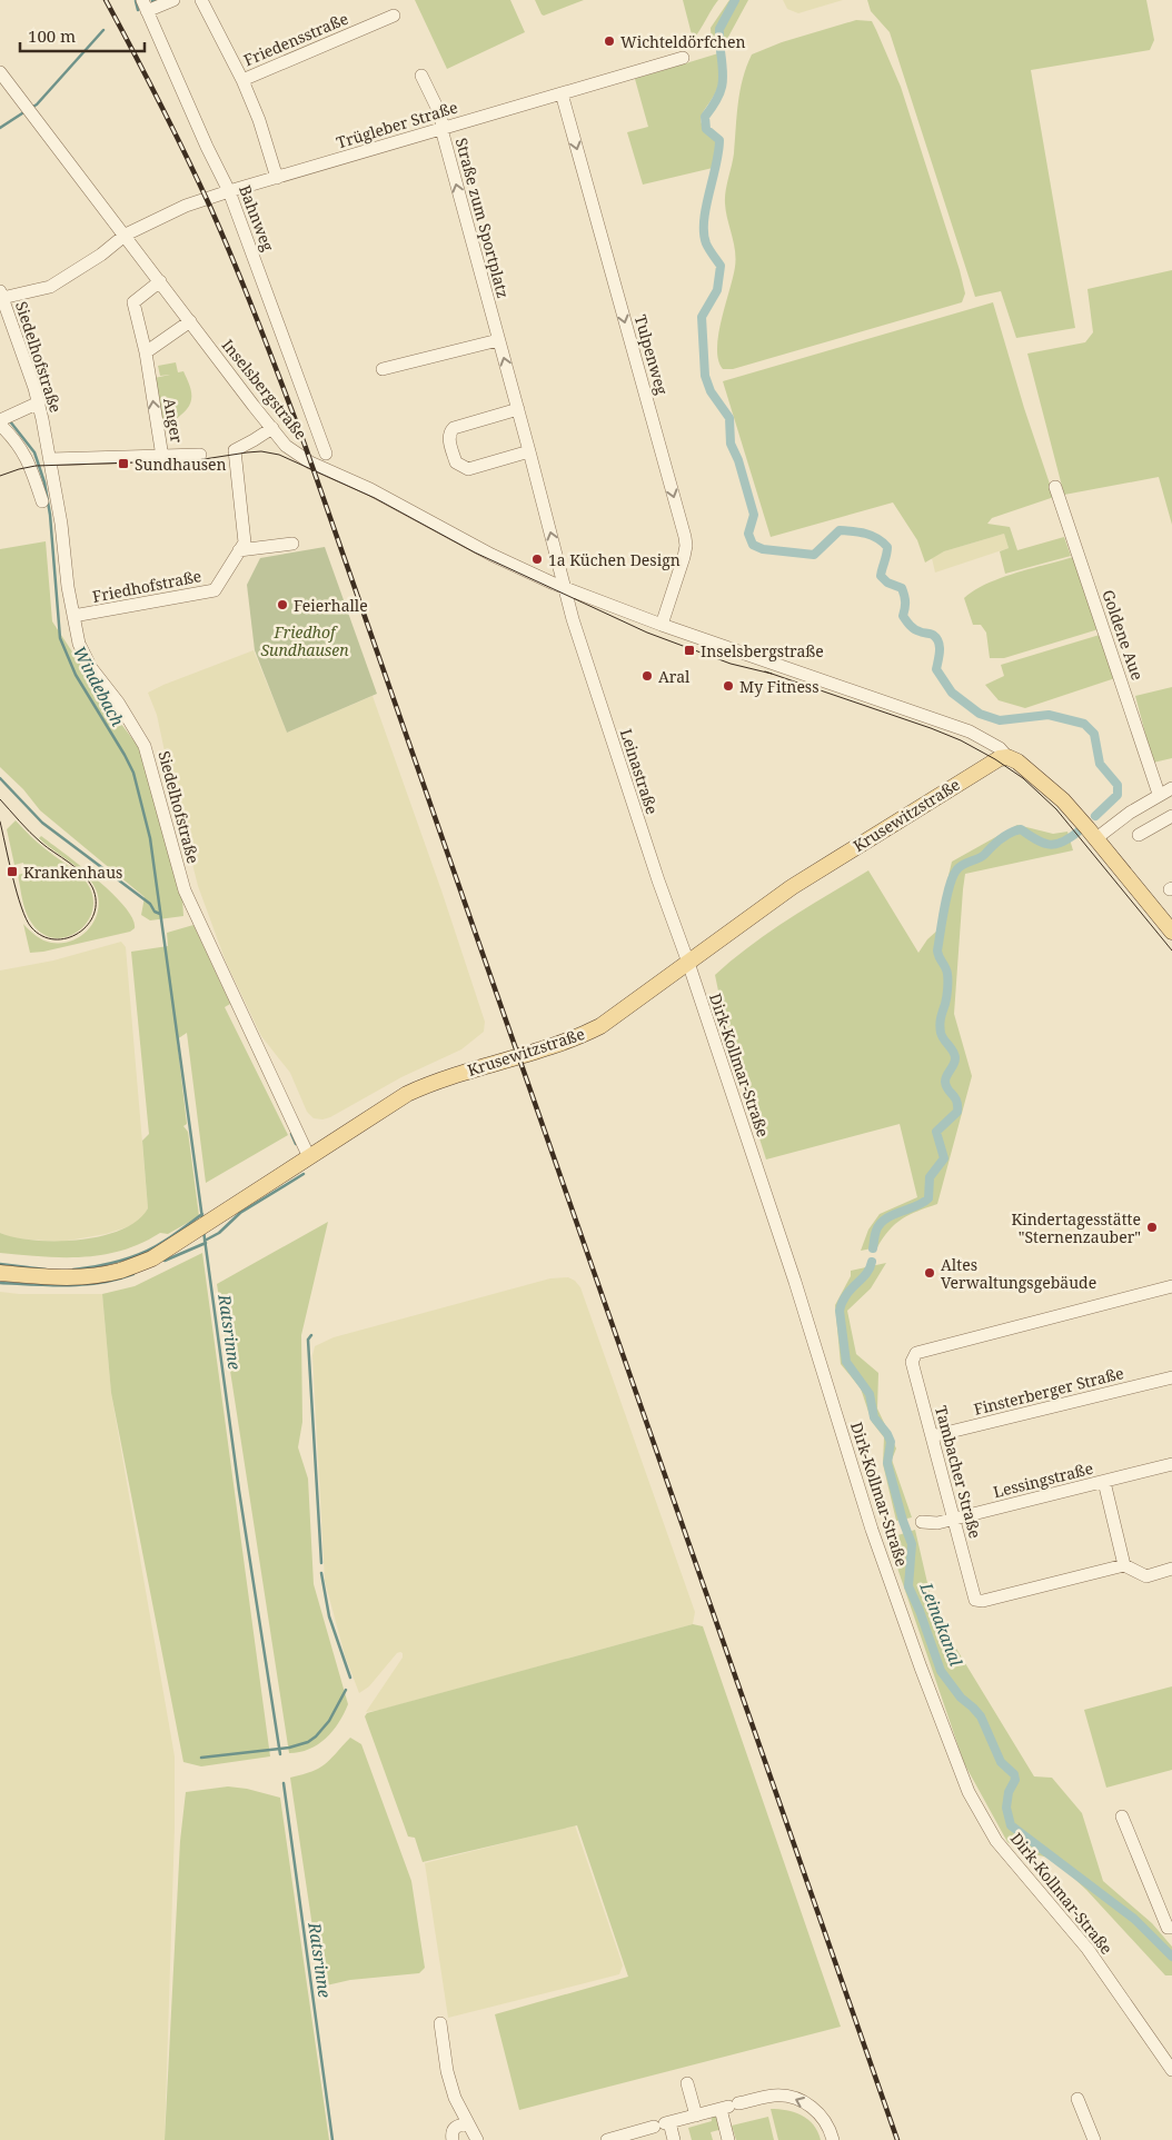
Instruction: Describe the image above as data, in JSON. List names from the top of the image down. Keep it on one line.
{"streets":{"main road":["Krusewitzstraße"],"street":["Friedensstraße","Trügleber Straße","Bahnweg","Straße zum Sportplatz","Tulpenweg","Siedelhofstraße","Inselsbergstraße","Anger","Friedhofstraße","Goldene Aue","Leinastraße","Dirk-Kollmar-Straße","Finsterberger Straße","Tambacher Straße","Lessingstraße"]},"crossings":[["Trügleber Straße","Bahnweg"],["Trügleber Straße","Straße zum Sportplatz"],["Trügleber Straße","Tulpenweg"],["Trügleber Straße","Siedelhofstraße"],["Trügleber Straße","Inselsbergstraße"],["Straße zum Sportplatz","Inselsbergstraße"],["Straße zum Sportplatz","Leinastraße"],["Tulpenweg","Inselsbergstraße"],["Siedelhofstraße","Friedhofstraße"],["Siedelhofstraße","Krusewitzstraße"],["Inselsbergstraße","Anger"],["Inselsbergstraße","Friedhofstraße"],["Inselsbergstraße","Leinastraße"],["Inselsbergstraße","Krusewitzstraße"],["Leinastraße","Krusewitzstraße"],["Leinastraße","Dirk-Kollmar-Straße"],["Krusewitzstraße","Dirk-Kollmar-Straße"],["Finsterberger Straße","Tambacher Straße"],["Tambacher Straße","Lessingstraße"]],"one_way":["Straße zum Sportplatz","Tulpenweg","Anger"],"water":["Windebach","Ratsrinne","Leinakanal"],"parks":["Friedhof Sundhausen"],"places":{"other":["Wichteldörfchen","1a Küchen Design","Feierhalle","Aral","My Fitness","Kindertagesstätte \"Sternenzauber\"","Altes Verwaltungsgebäude"],"transit":["Sundhausen","Inselsbergstraße","Krankenhaus"]},"scale_bar":"100 m"}
